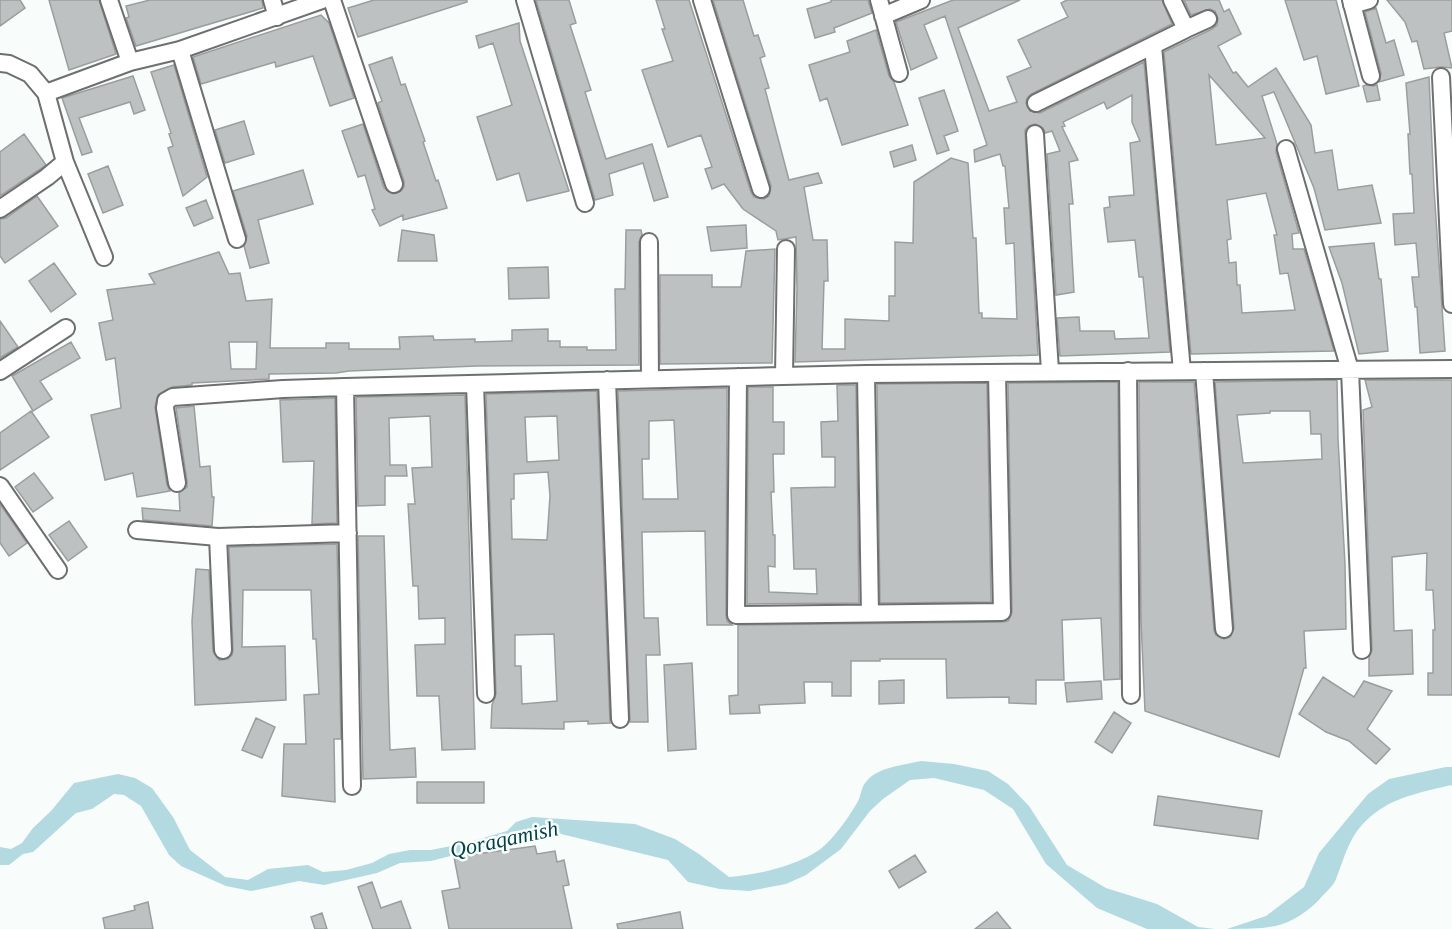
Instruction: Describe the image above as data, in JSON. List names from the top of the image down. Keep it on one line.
{"water":["Qoraqamish"]}
